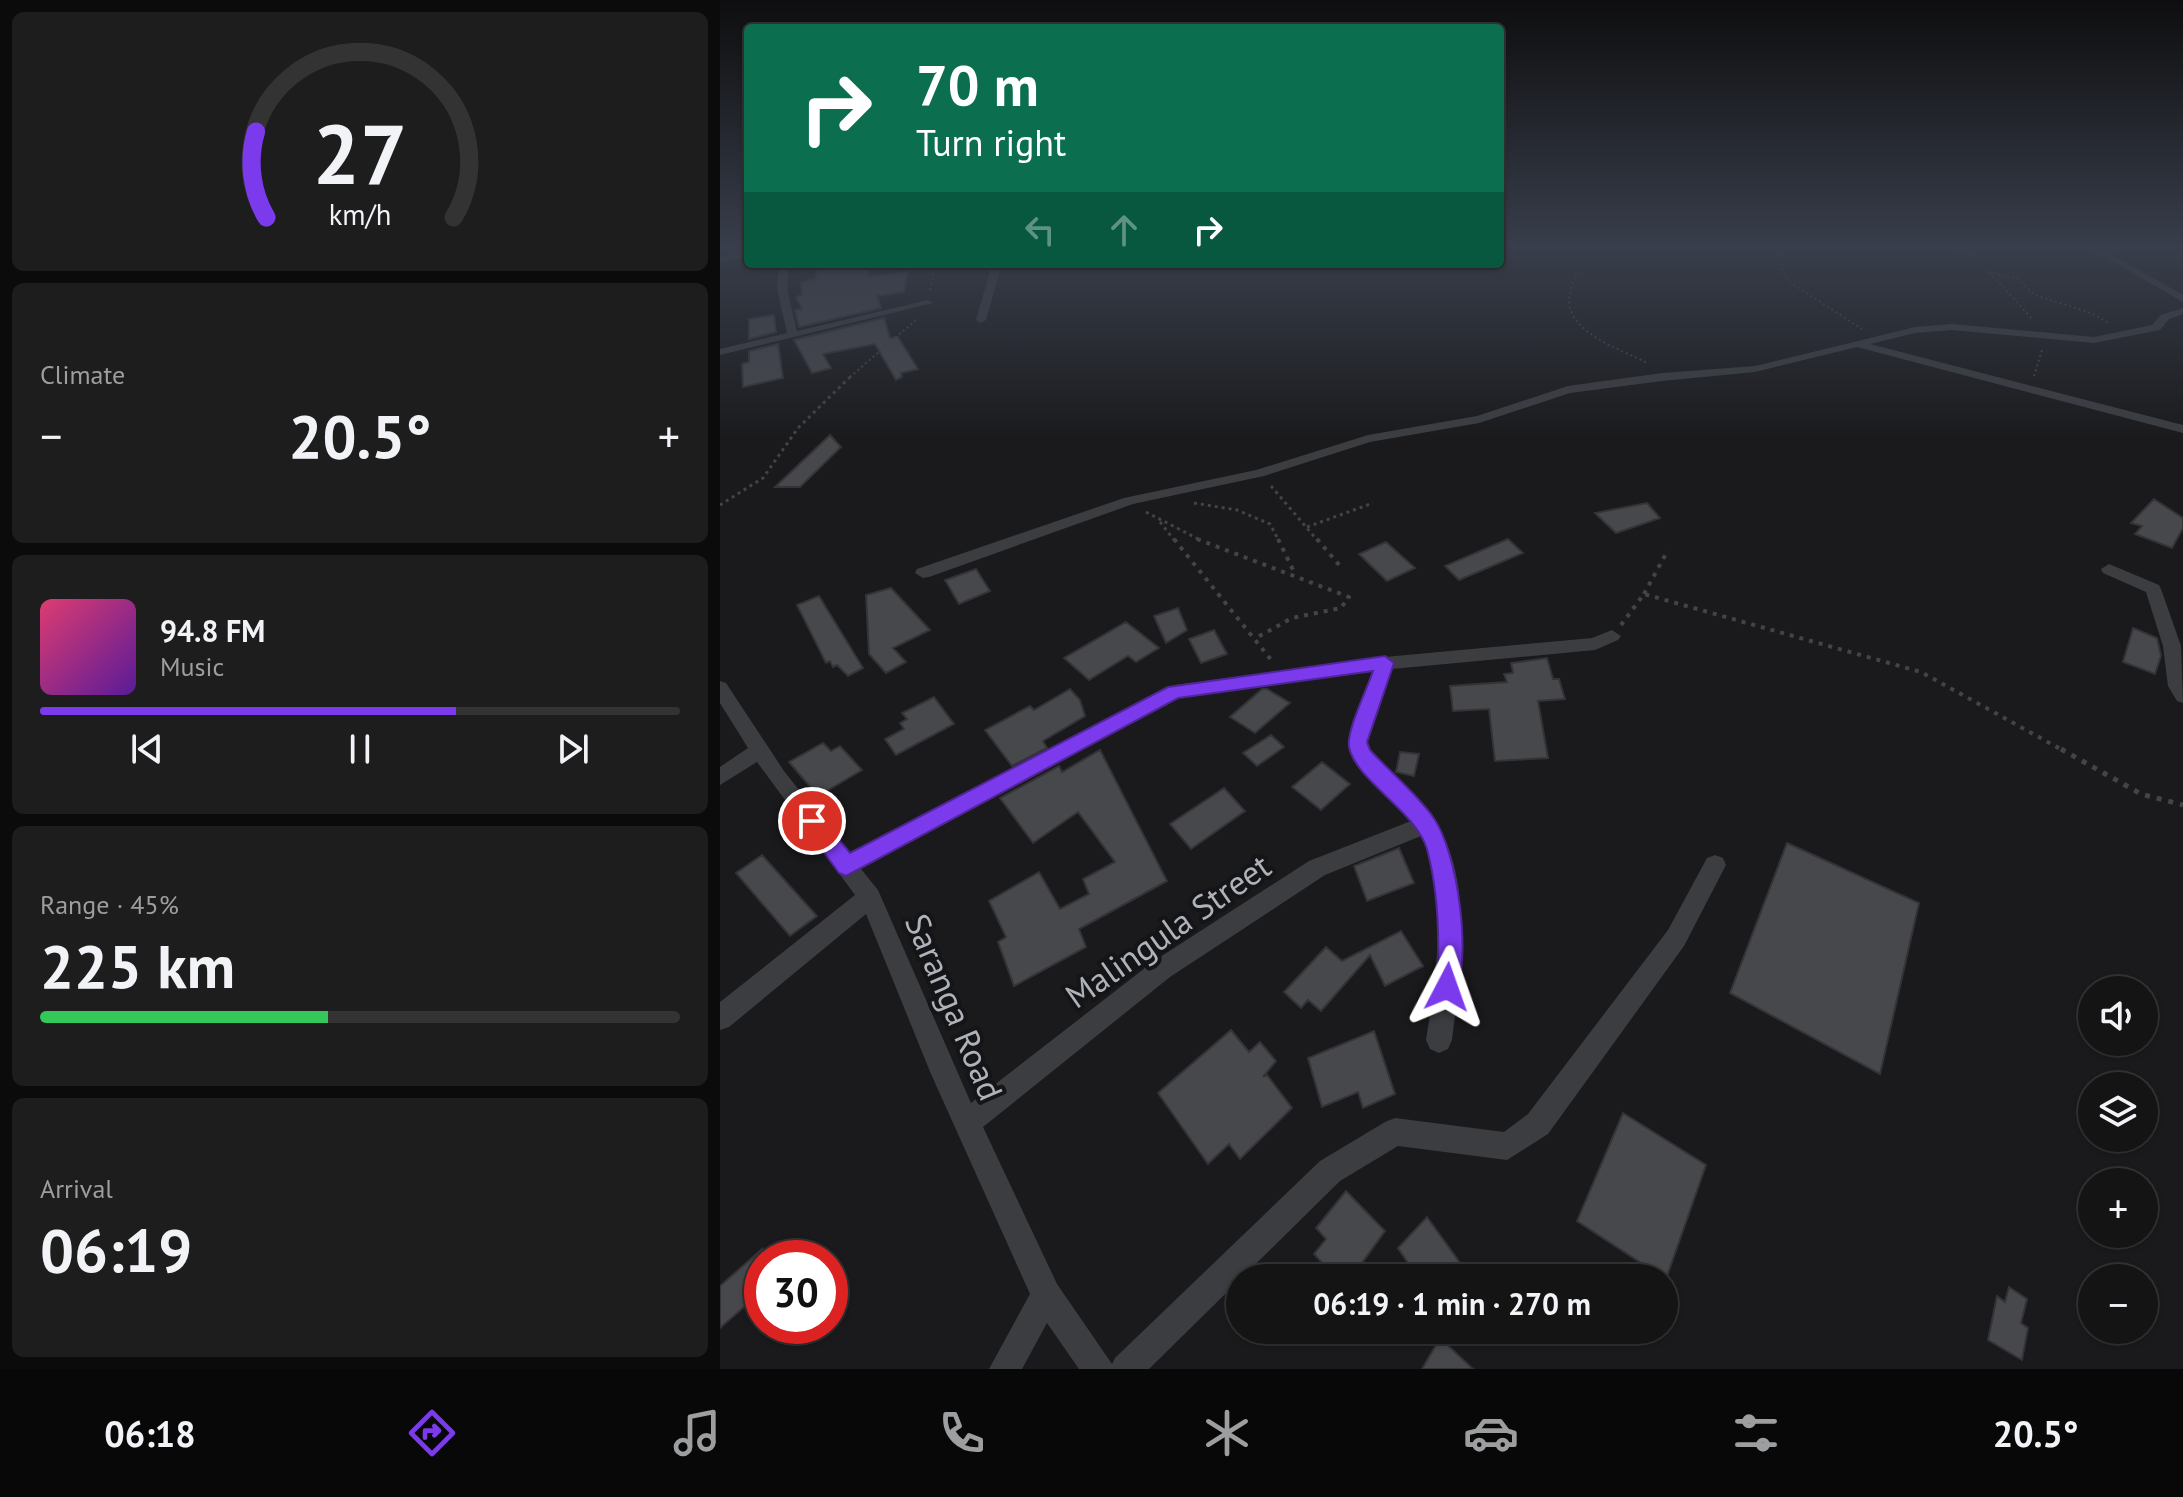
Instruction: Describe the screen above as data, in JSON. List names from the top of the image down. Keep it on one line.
{"streets":{"street":["Malingula Street","Saranga Road"]},"crossings":[["Malingula Street","Saranga Road"]],"page":{"turn":["70 m","Turn right"],"tile":["Climate",["Range · 45%","225 km"],["Arrival","06:19"]],"heat":["−","20.5°","+"],"song":["94.8 FM","Music"],"map_buttons":["+","−"],"limit":"30","trip":"06:19 · 1 min · 270 m","tabs":["06:18","20.5°"],"gauge":["27","km/h"]}}
